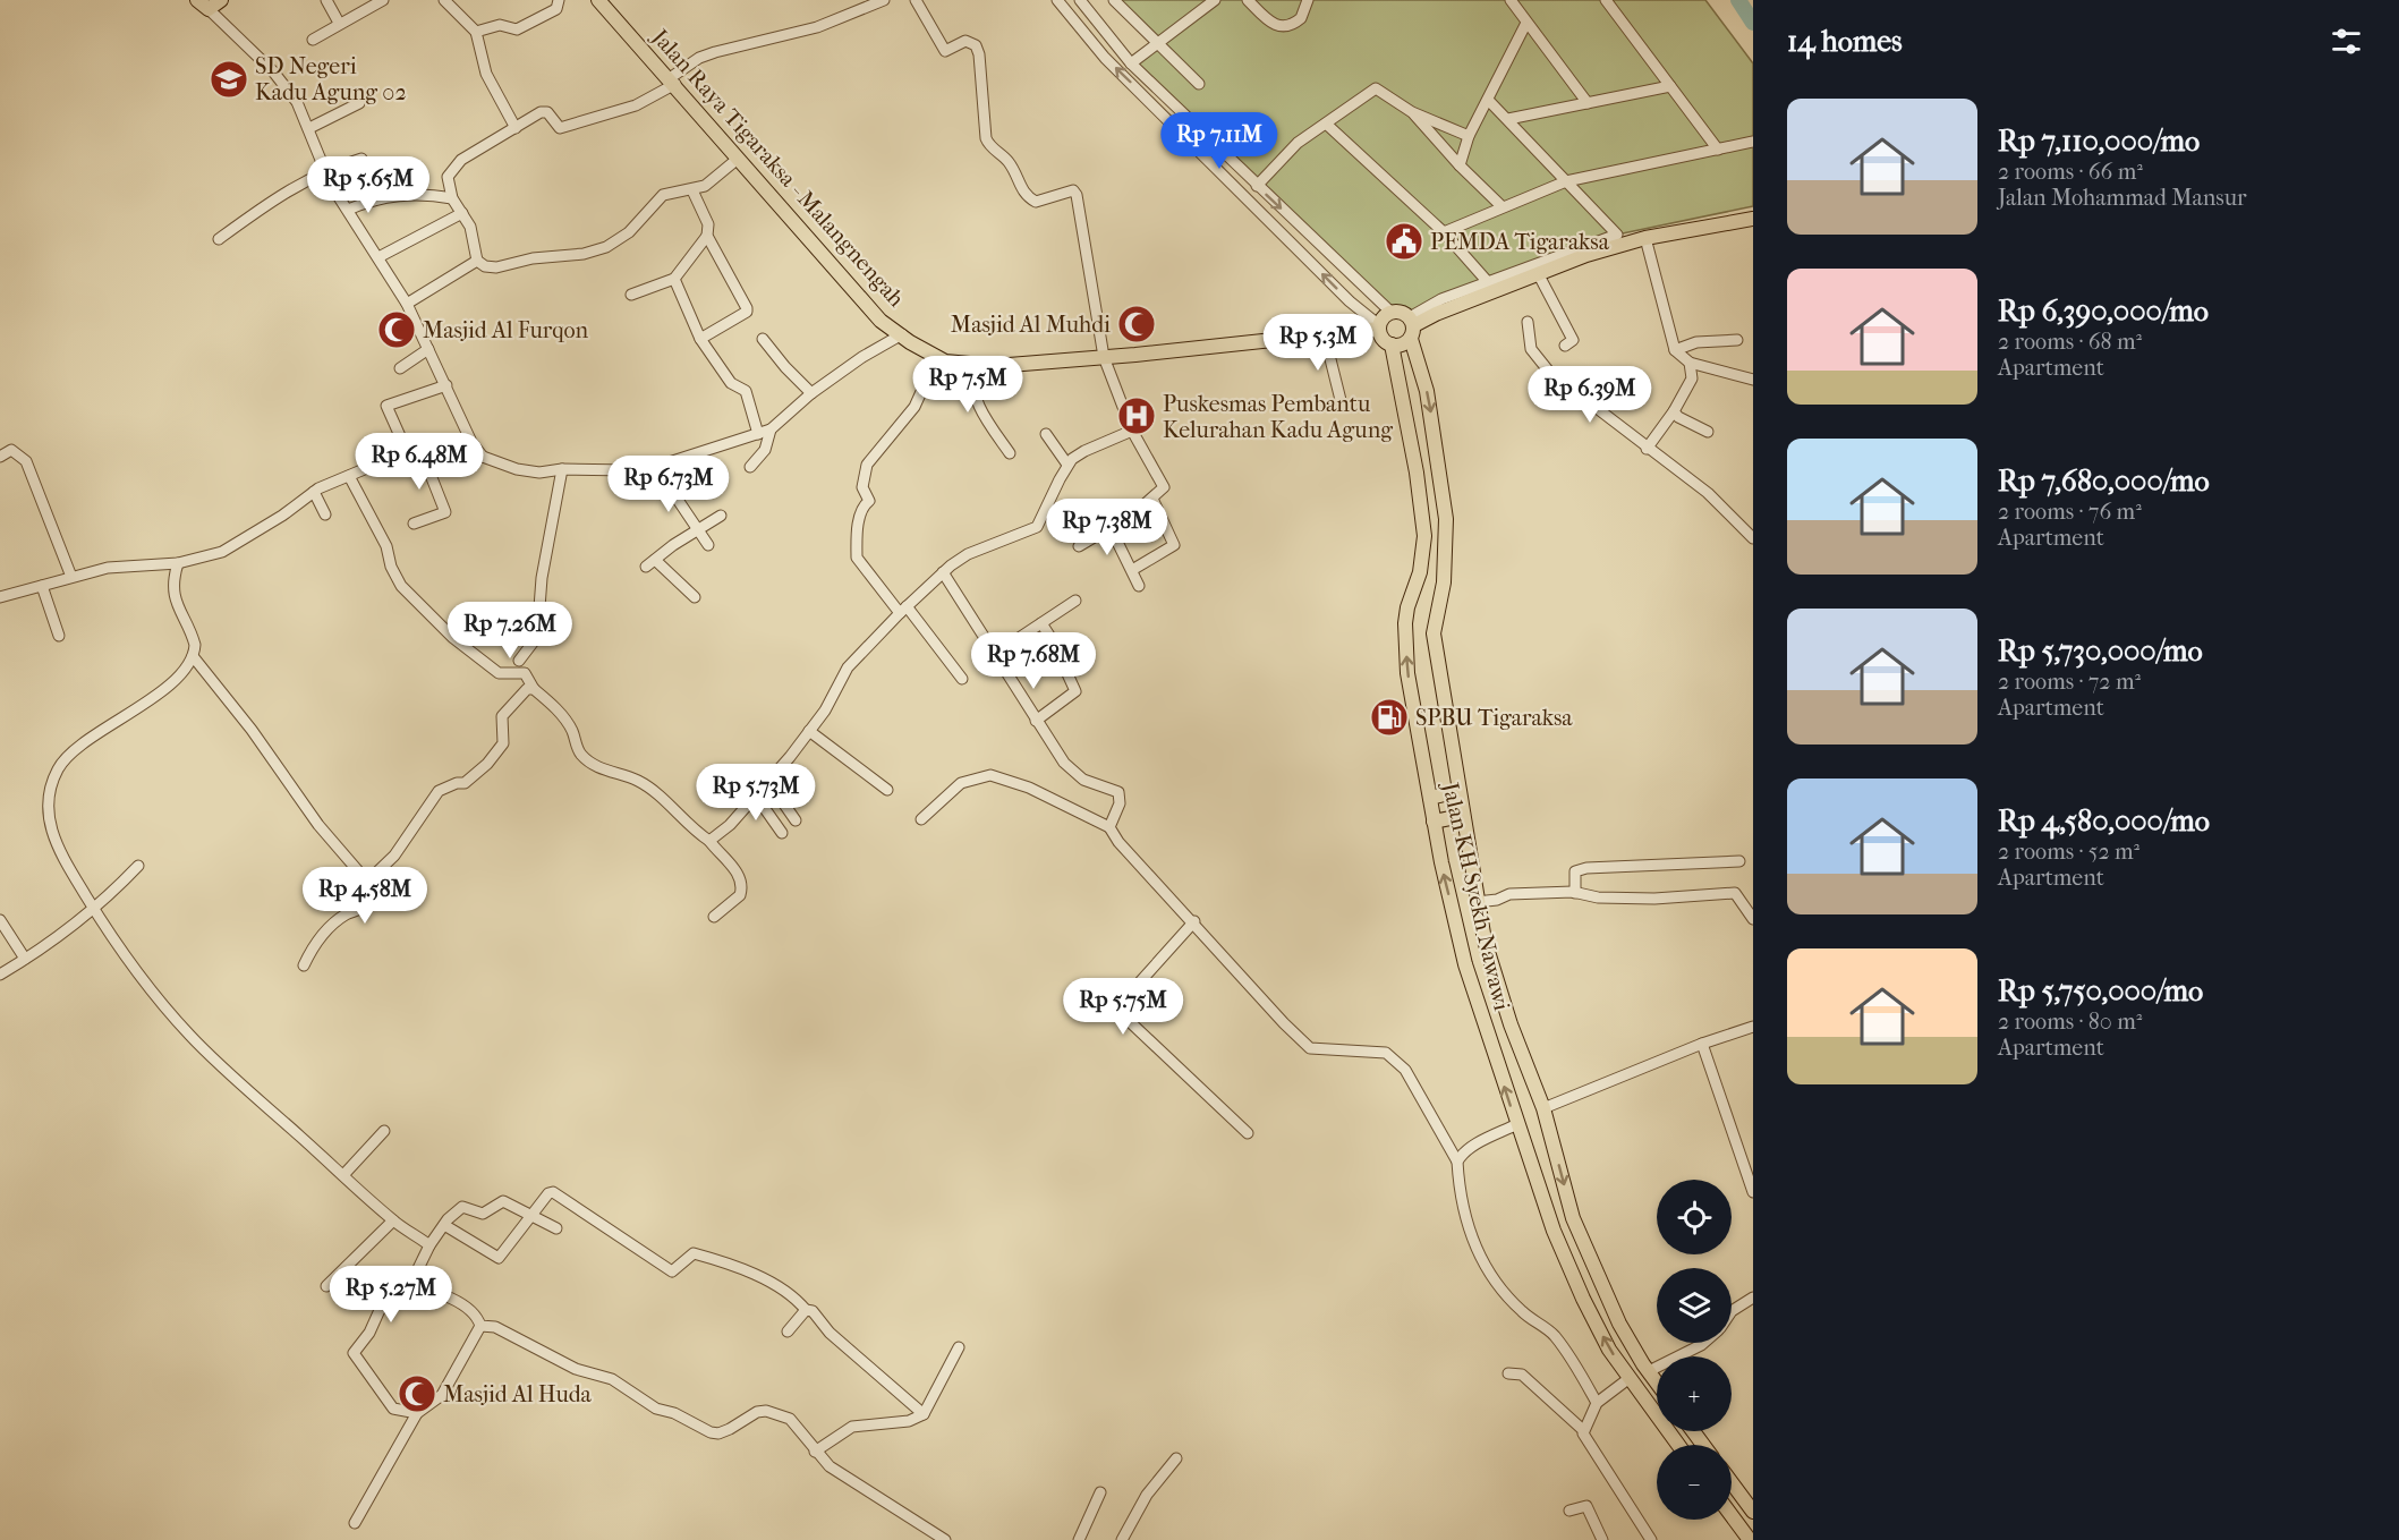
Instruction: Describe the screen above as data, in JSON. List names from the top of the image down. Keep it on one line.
{"streets":{"main road":["Jalan Raya Tigaraksa - Malangnengah","Jalan KH Syekh Nawawi"]},"crossings":[["Jalan Raya Tigaraksa - Malangnengah","Jalan KH Syekh Nawawi"]],"places":{"school or university":["SD Negeri Kadu Agung 02"],"public building":["PEMDA Tigaraksa"],"mosque":["Masjid Al Muhdi","Masjid Al Furqon","Masjid Al Huda"],"hospital":["Puskesmas Pembantu Kelurahan Kadu Agung"],"fuel station":["SPBU Tigaraksa"]},"page":{"heading":"14 homes","list":[{"name":"Rp 7,110,000/mo","note":"2 rooms · 66 m² · Jalan Mohammad Mansur"},{"name":"Rp 6,390,000/mo","note":"2 rooms · 68 m² · Apartment"},{"name":"Rp 7,680,000/mo","note":"2 rooms · 76 m² · Apartment"},{"name":"Rp 5,730,000/mo","note":"2 rooms · 72 m² · Apartment"},{"name":"Rp 4,580,000/mo","note":"2 rooms · 52 m² · Apartment"},{"name":"Rp 5,750,000/mo","note":"2 rooms · 80 m² · Apartment"}],"price":["Rp 7.11M","Rp 5.65M","Rp 5.3M","Rp 7.5M","Rp 6.39M","Rp 6.48M","Rp 6.73M","Rp 7.38M","Rp 7.26M","Rp 7.68M","Rp 5.73M","Rp 4.58M","Rp 5.75M","Rp 5.27M"],"map_buttons":["+","−"]}}
